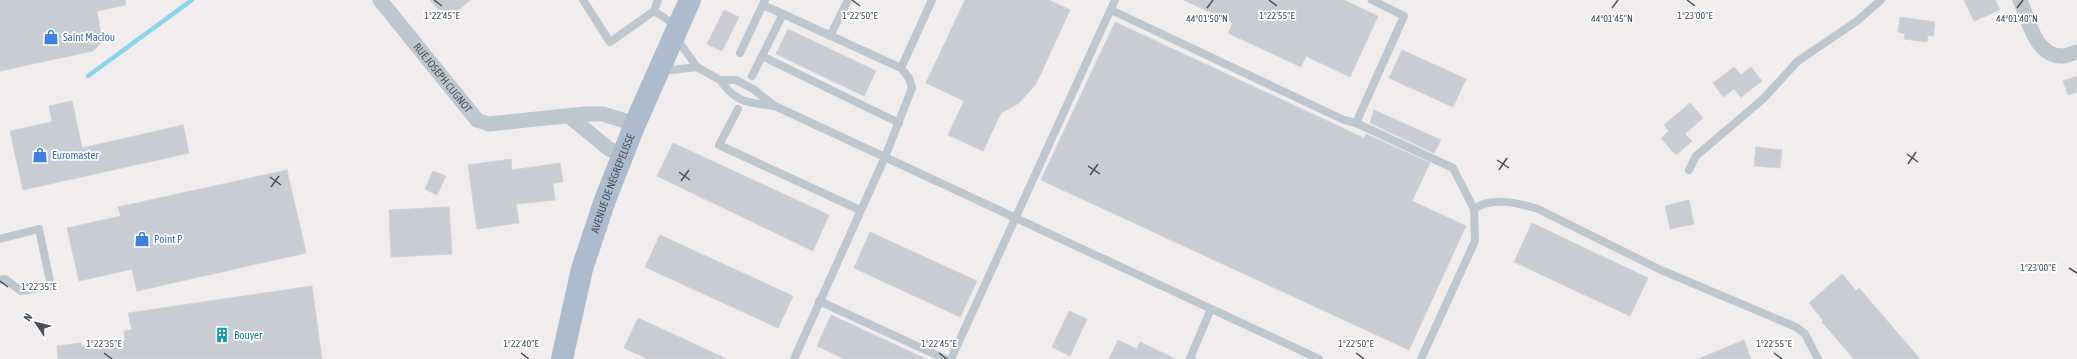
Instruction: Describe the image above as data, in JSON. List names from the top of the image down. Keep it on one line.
{"streets":{"main road":["AVENUE DE NÈGREPELISSE"],"street":["RUE JOSEPH CUGNOT"]},"crossings":[["RUE JOSEPH CUGNOT","AVENUE DE NÈGREPELISSE"]],"places":{"shop":["Saint Maclou","Euromaster","Point P"],"building":["Bouyer"]},"north":"top left","coordinates":["1°22'45\"E","1°22'50\"E","1°22'55\"E","1°23'00\"E","44°01'50\"N","44°01'45\"N","44°01'40\"N","1°22'35\"E","1°22'40\"E"]}
